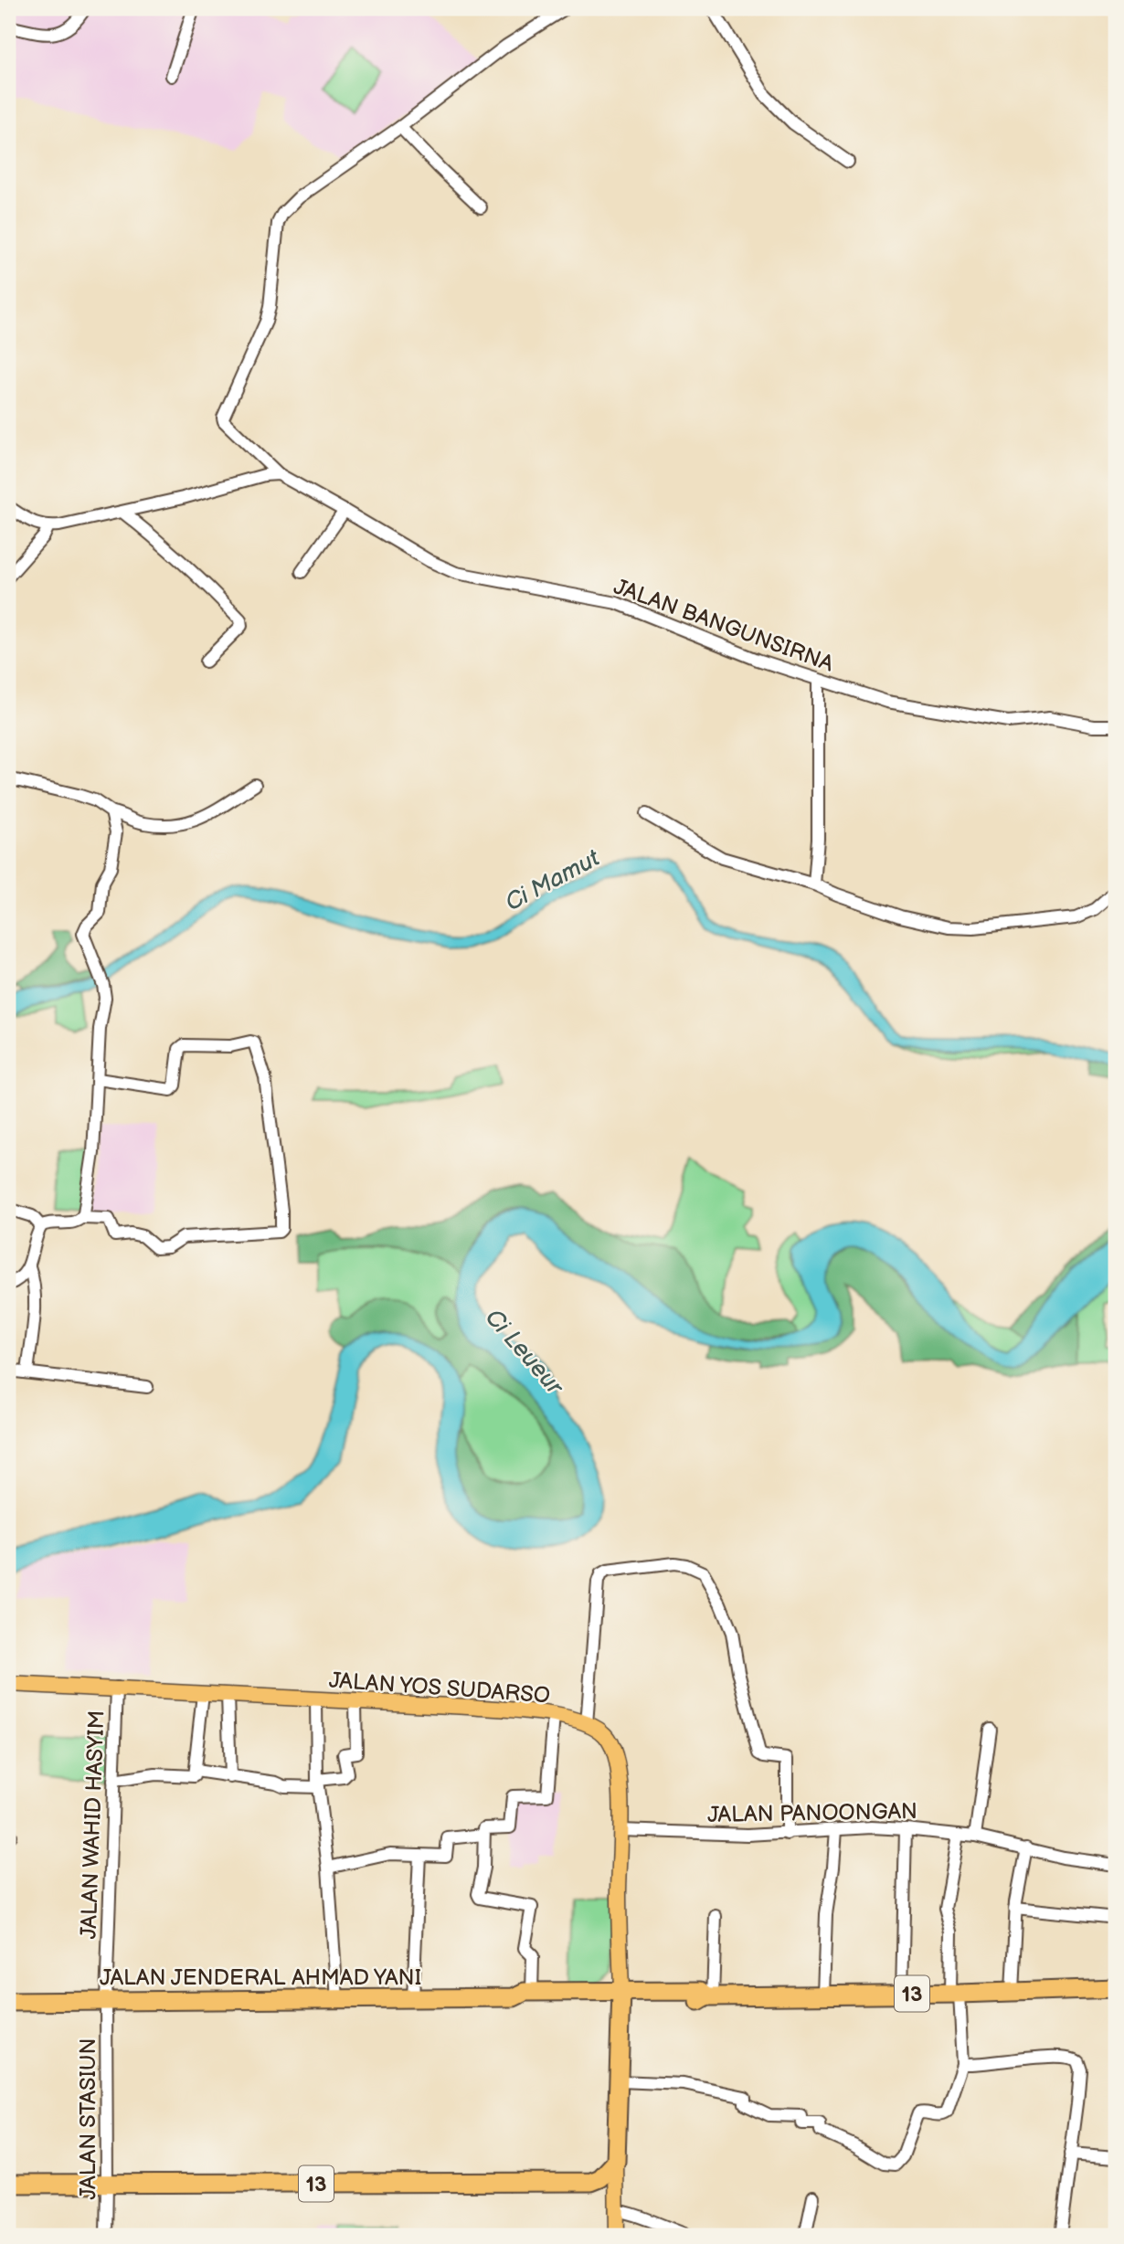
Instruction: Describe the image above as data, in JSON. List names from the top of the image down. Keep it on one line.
{"streets":{"highway":["JALAN JENDERAL AHMAD YANI","13"],"main road":["JALAN YOS SUDARSO"],"street":["JALAN BANGUNSIRNA","JALAN PANOONGAN","JALAN WAHID HASYIM","JALAN STASIUN"]},"crossings":[["JALAN YOS SUDARSO","JALAN PANOONGAN"],["JALAN YOS SUDARSO","JALAN WAHID HASYIM"],["JALAN YOS SUDARSO","JALAN JENDERAL AHMAD YANI"],["JALAN WAHID HASYIM","JALAN JENDERAL AHMAD YANI"],["JALAN WAHID HASYIM","JALAN STASIUN"],["JALAN JENDERAL AHMAD YANI","JALAN STASIUN"],["13","JALAN STASIUN"]],"water":["Ci Mamut","Ci Leueur"]}
